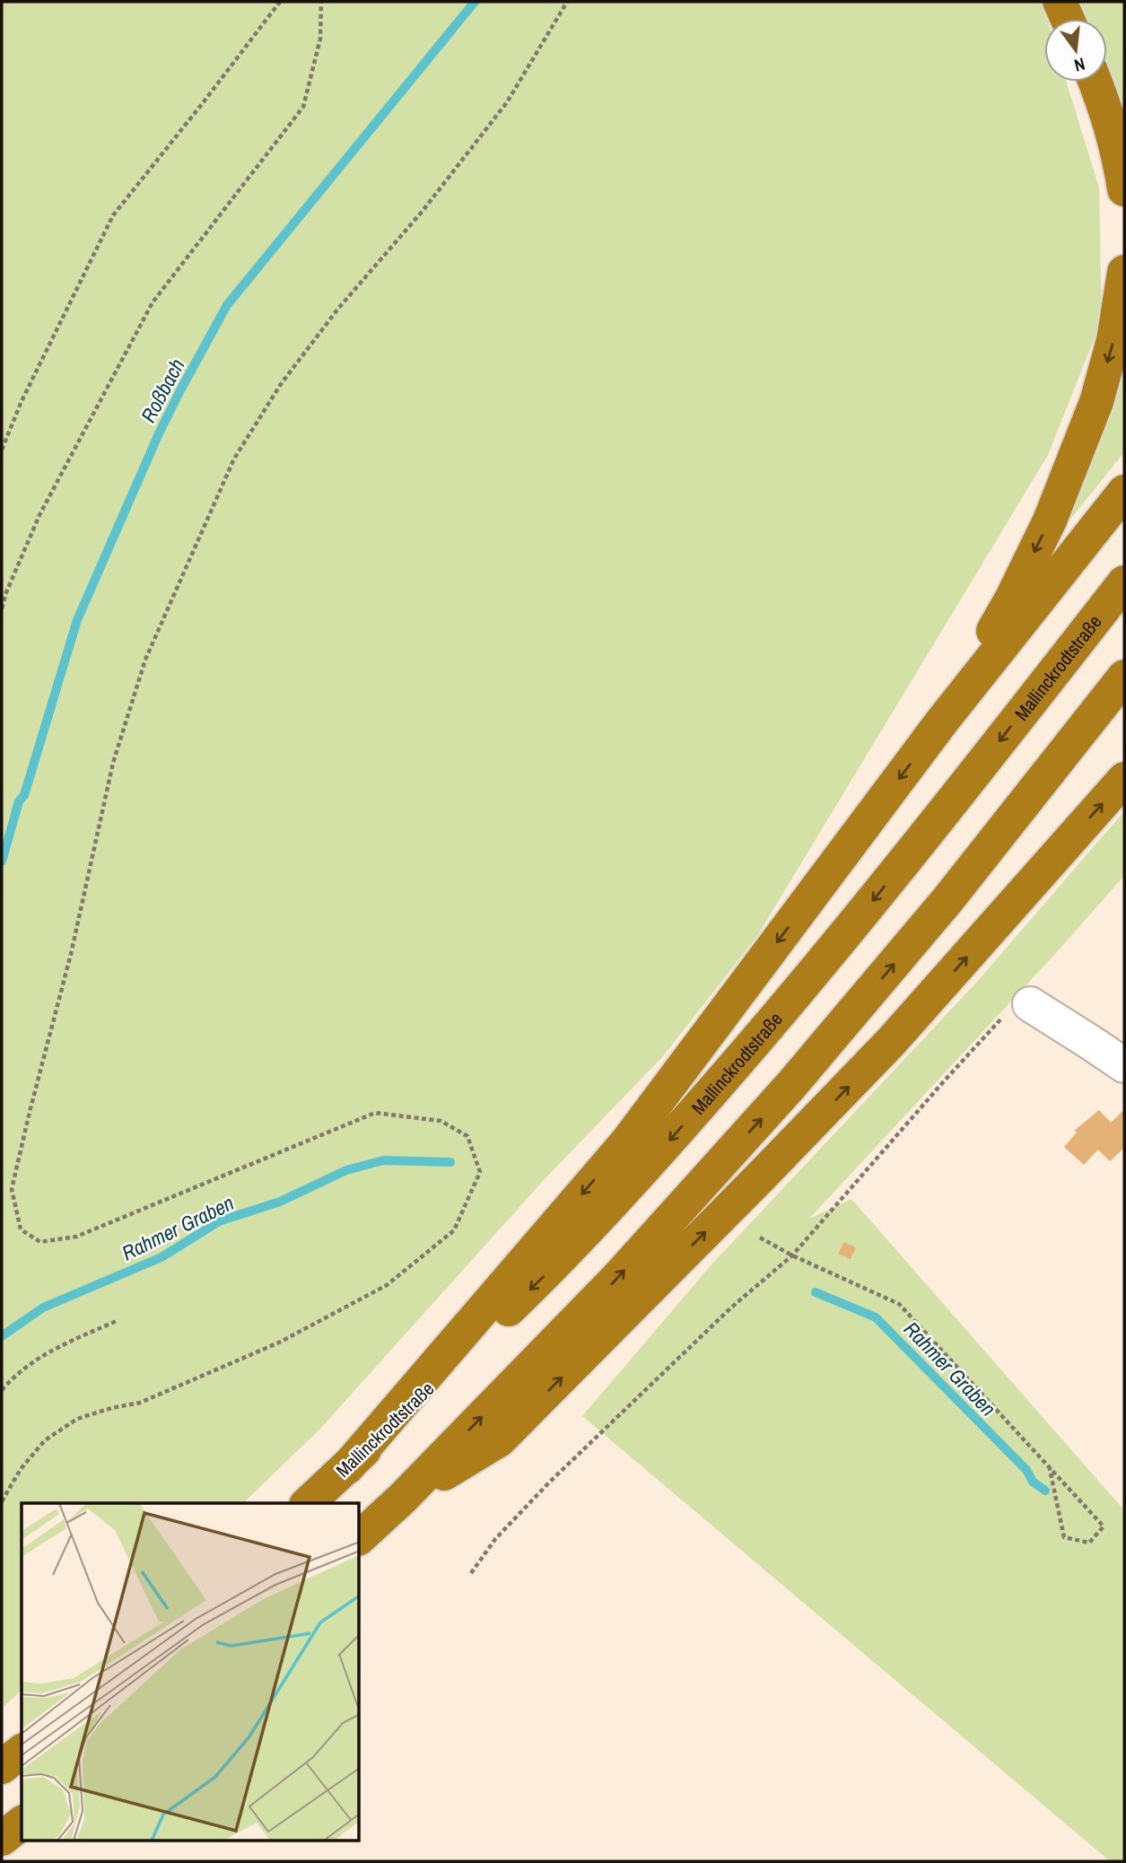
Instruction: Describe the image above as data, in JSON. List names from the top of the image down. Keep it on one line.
{"streets":{"highway":["Mallinckrodtstraße"]},"water":["Roßbach","Rahmer Graben"],"north":"bottom"}
